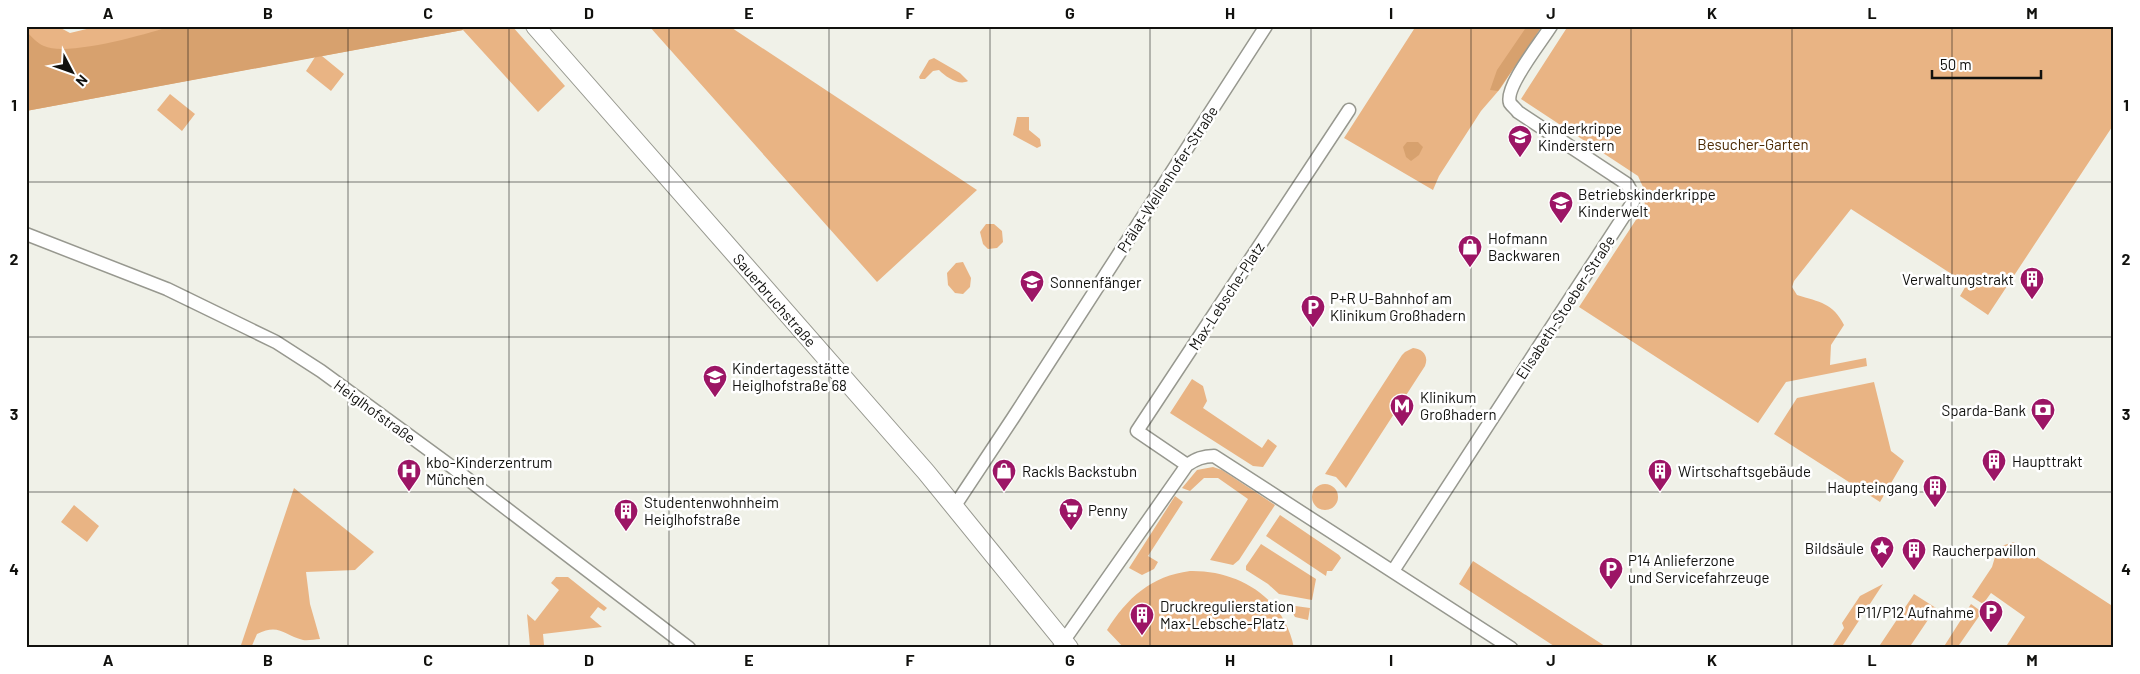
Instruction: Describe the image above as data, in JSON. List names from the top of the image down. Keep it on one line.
{"streets":{"street":["Prälat-Wellenhofer-Straße","Max-Lebsche-Platz","Sauerbruchstraße","Elisabeth-Stoeber-Straße","Heiglhofstraße"]},"crossings":[["Prälat-Wellenhofer-Straße","Sauerbruchstraße"]],"parks":["Besucher-Garten"],"places":{"school or university":["Kinderkrippe Kinderstern","Betriebskinderkrippe Kinderwelt","Sonnenfänger","Kindertagesstätte Heiglhofstraße 68"],"shop":["Hofmann Backwaren","Rackls Backstubn"],"building":["Verwaltungstrakt","Haupttrakt","Wirtschaftsgebäude","Haupteingang","Studentenwohnheim Heiglhofstraße","Raucherpavillon","Druckregulierstation Max-Lebsche-Platz"],"parking":["P+R U-Bahnhof am Klinikum Großhadern","P14 Anlieferzone und Servicefahrzeuge","P11/P12 Aufnahme"],"metro station":["Klinikum Großhadern"],"bank":["Sparda-Bank"],"hospital":["kbo-Kinderzentrum München"],"supermarket":["Penny"],"place":["Bildsäule"]},"scale_bar":"50 m","north":"bottom right","grid":{"columns":["A","B","C","D","E","F","G","H","I","J","K","L","M"],"rows":["1","2","3","4"]}}
